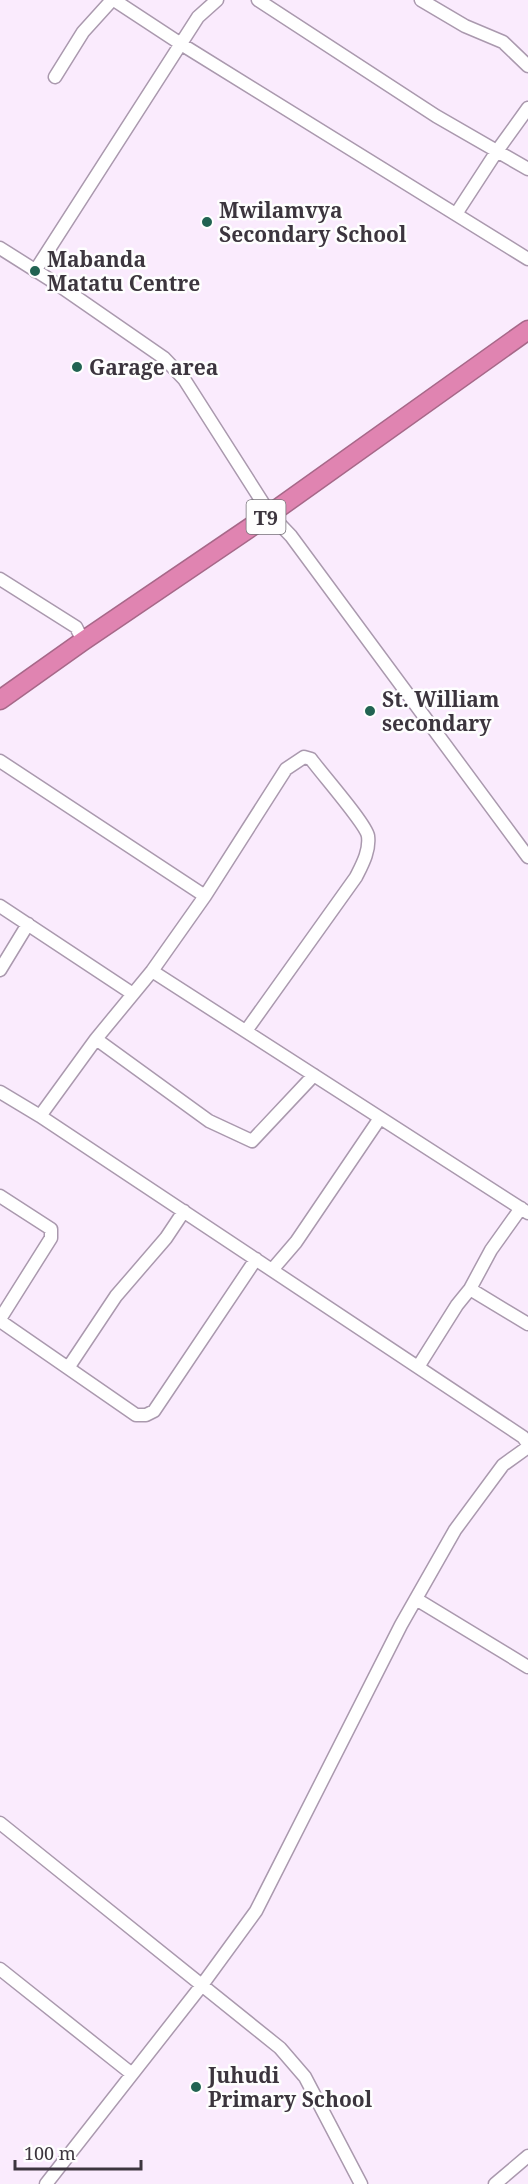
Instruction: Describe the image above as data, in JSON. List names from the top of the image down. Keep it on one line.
{"streets":{"highway":["T9"]},"places":["Mwilamvya Secondary School","Mabanda Matatu Centre","Garage area","St. William secondary","Juhudi Primary School"],"scale_bar":"100 m"}
